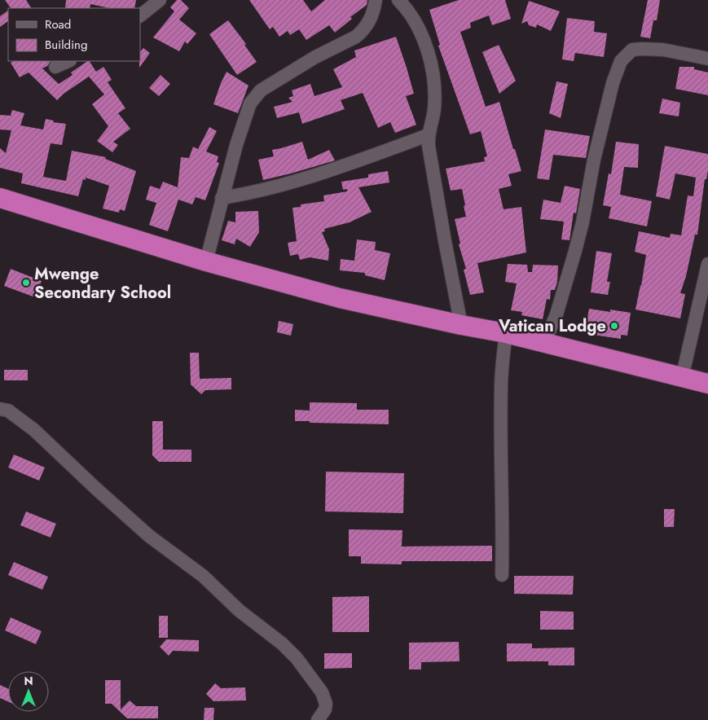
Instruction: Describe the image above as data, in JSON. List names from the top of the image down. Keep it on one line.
{"places":["Mwenge Secondary School","Vatican Lodge"],"legend":["Road","Building"],"north":"top"}
